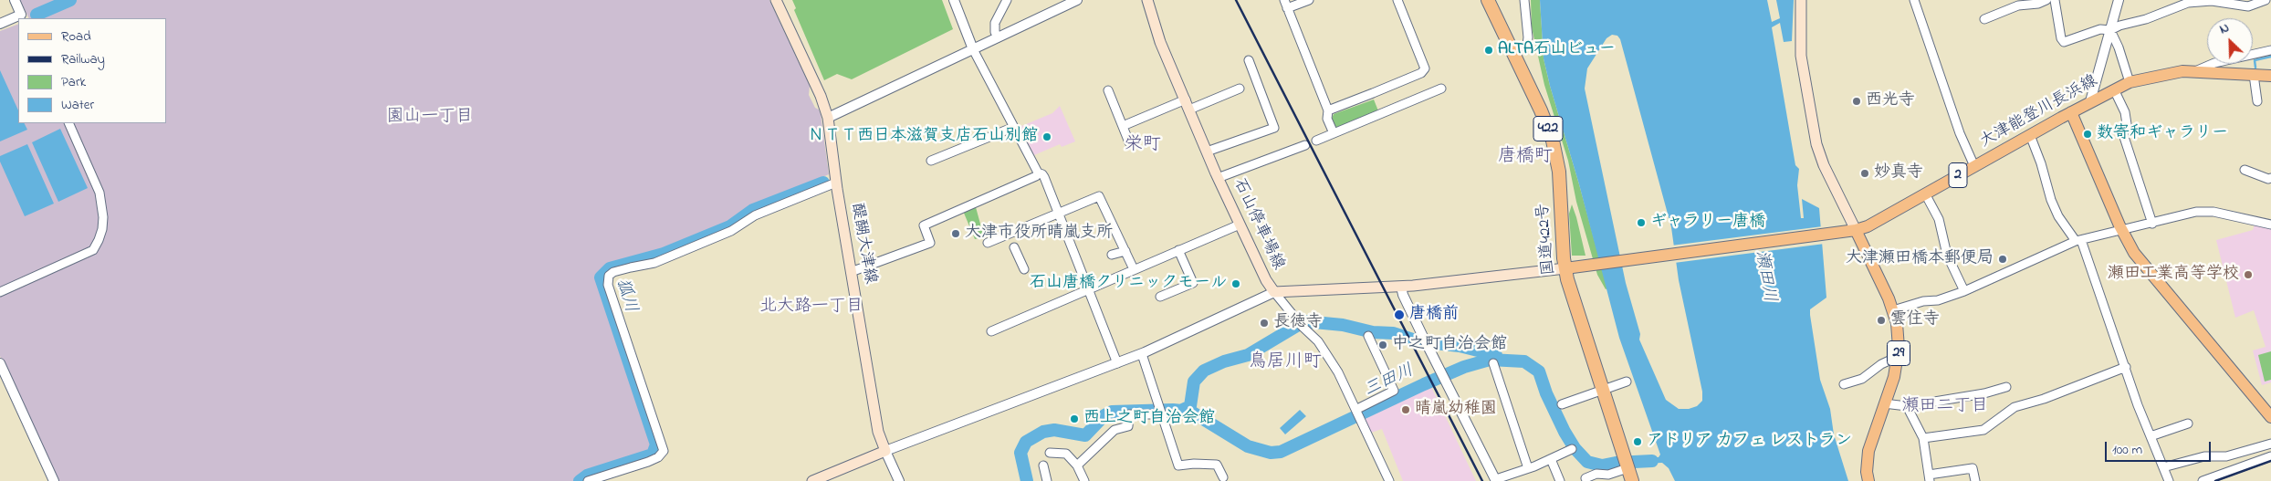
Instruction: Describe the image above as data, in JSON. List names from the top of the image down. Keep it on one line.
{"streets":{"highway":["422","国道422号"],"main road":["大津能登川長浜線","2","石山停車場線","醍醐大津線","29"]},"crossings":[["大津能登川長浜線","石山停車場線"],["大津能登川長浜線","国道422号"],["大津能登川長浜線","29"],["石山停車場線","国道422号"]],"districts":["園山一丁目","栄町","唐橋町","北大路一丁目","鳥居川町","瀬田二丁目"],"water":["瀬田川","狐川","三田川"],"places":["ALTA石山ビュー","西光寺","数寄和ギャラリー","ＮＴＴ西日本滋賀支店石山別館","妙真寺","ギャラリー唐橋","大津市役所晴嵐支所","大津瀬田橋本郵便局","瀬田工業高等学校","石山唐橋クリニックモール","唐橋前","雲住寺","長徳寺","中之町自治会館","晴嵐幼稚園","西上之町自治会館","アドリア カフェ レストラン"],"legend":["Road","Railway","Park","Water"],"scale_bar":"100 m","north":"top left"}
